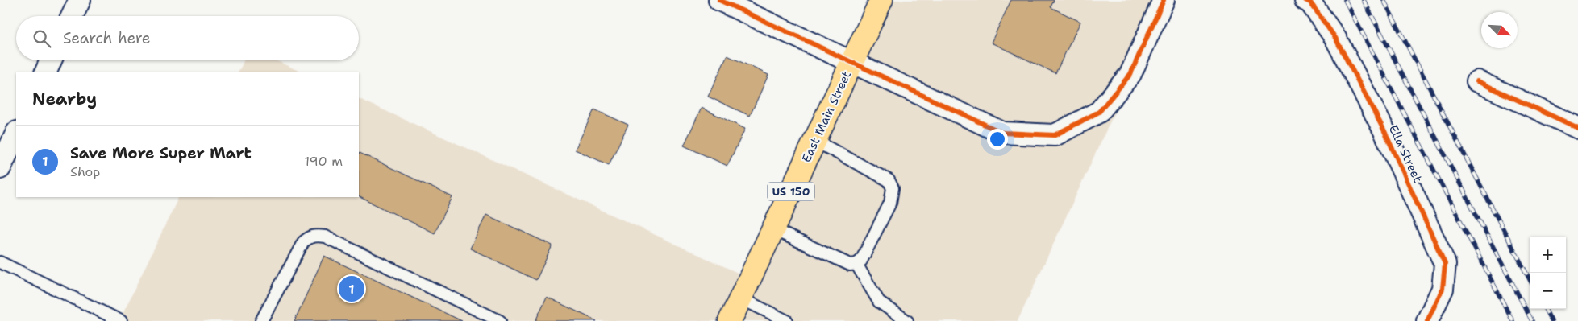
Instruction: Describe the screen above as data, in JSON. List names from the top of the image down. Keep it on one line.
{"streets":{"main road":["East Main Street","US 150"],"street":["Ella Street"]},"north":"bottom right","page":{"search":"Search here","heading":"Nearby","list":[{"mark":"1","name":"Save More Super Mart","note":"Shop","value":"190 m"}],"map_buttons":["+","−"],"pins":"1"}}
